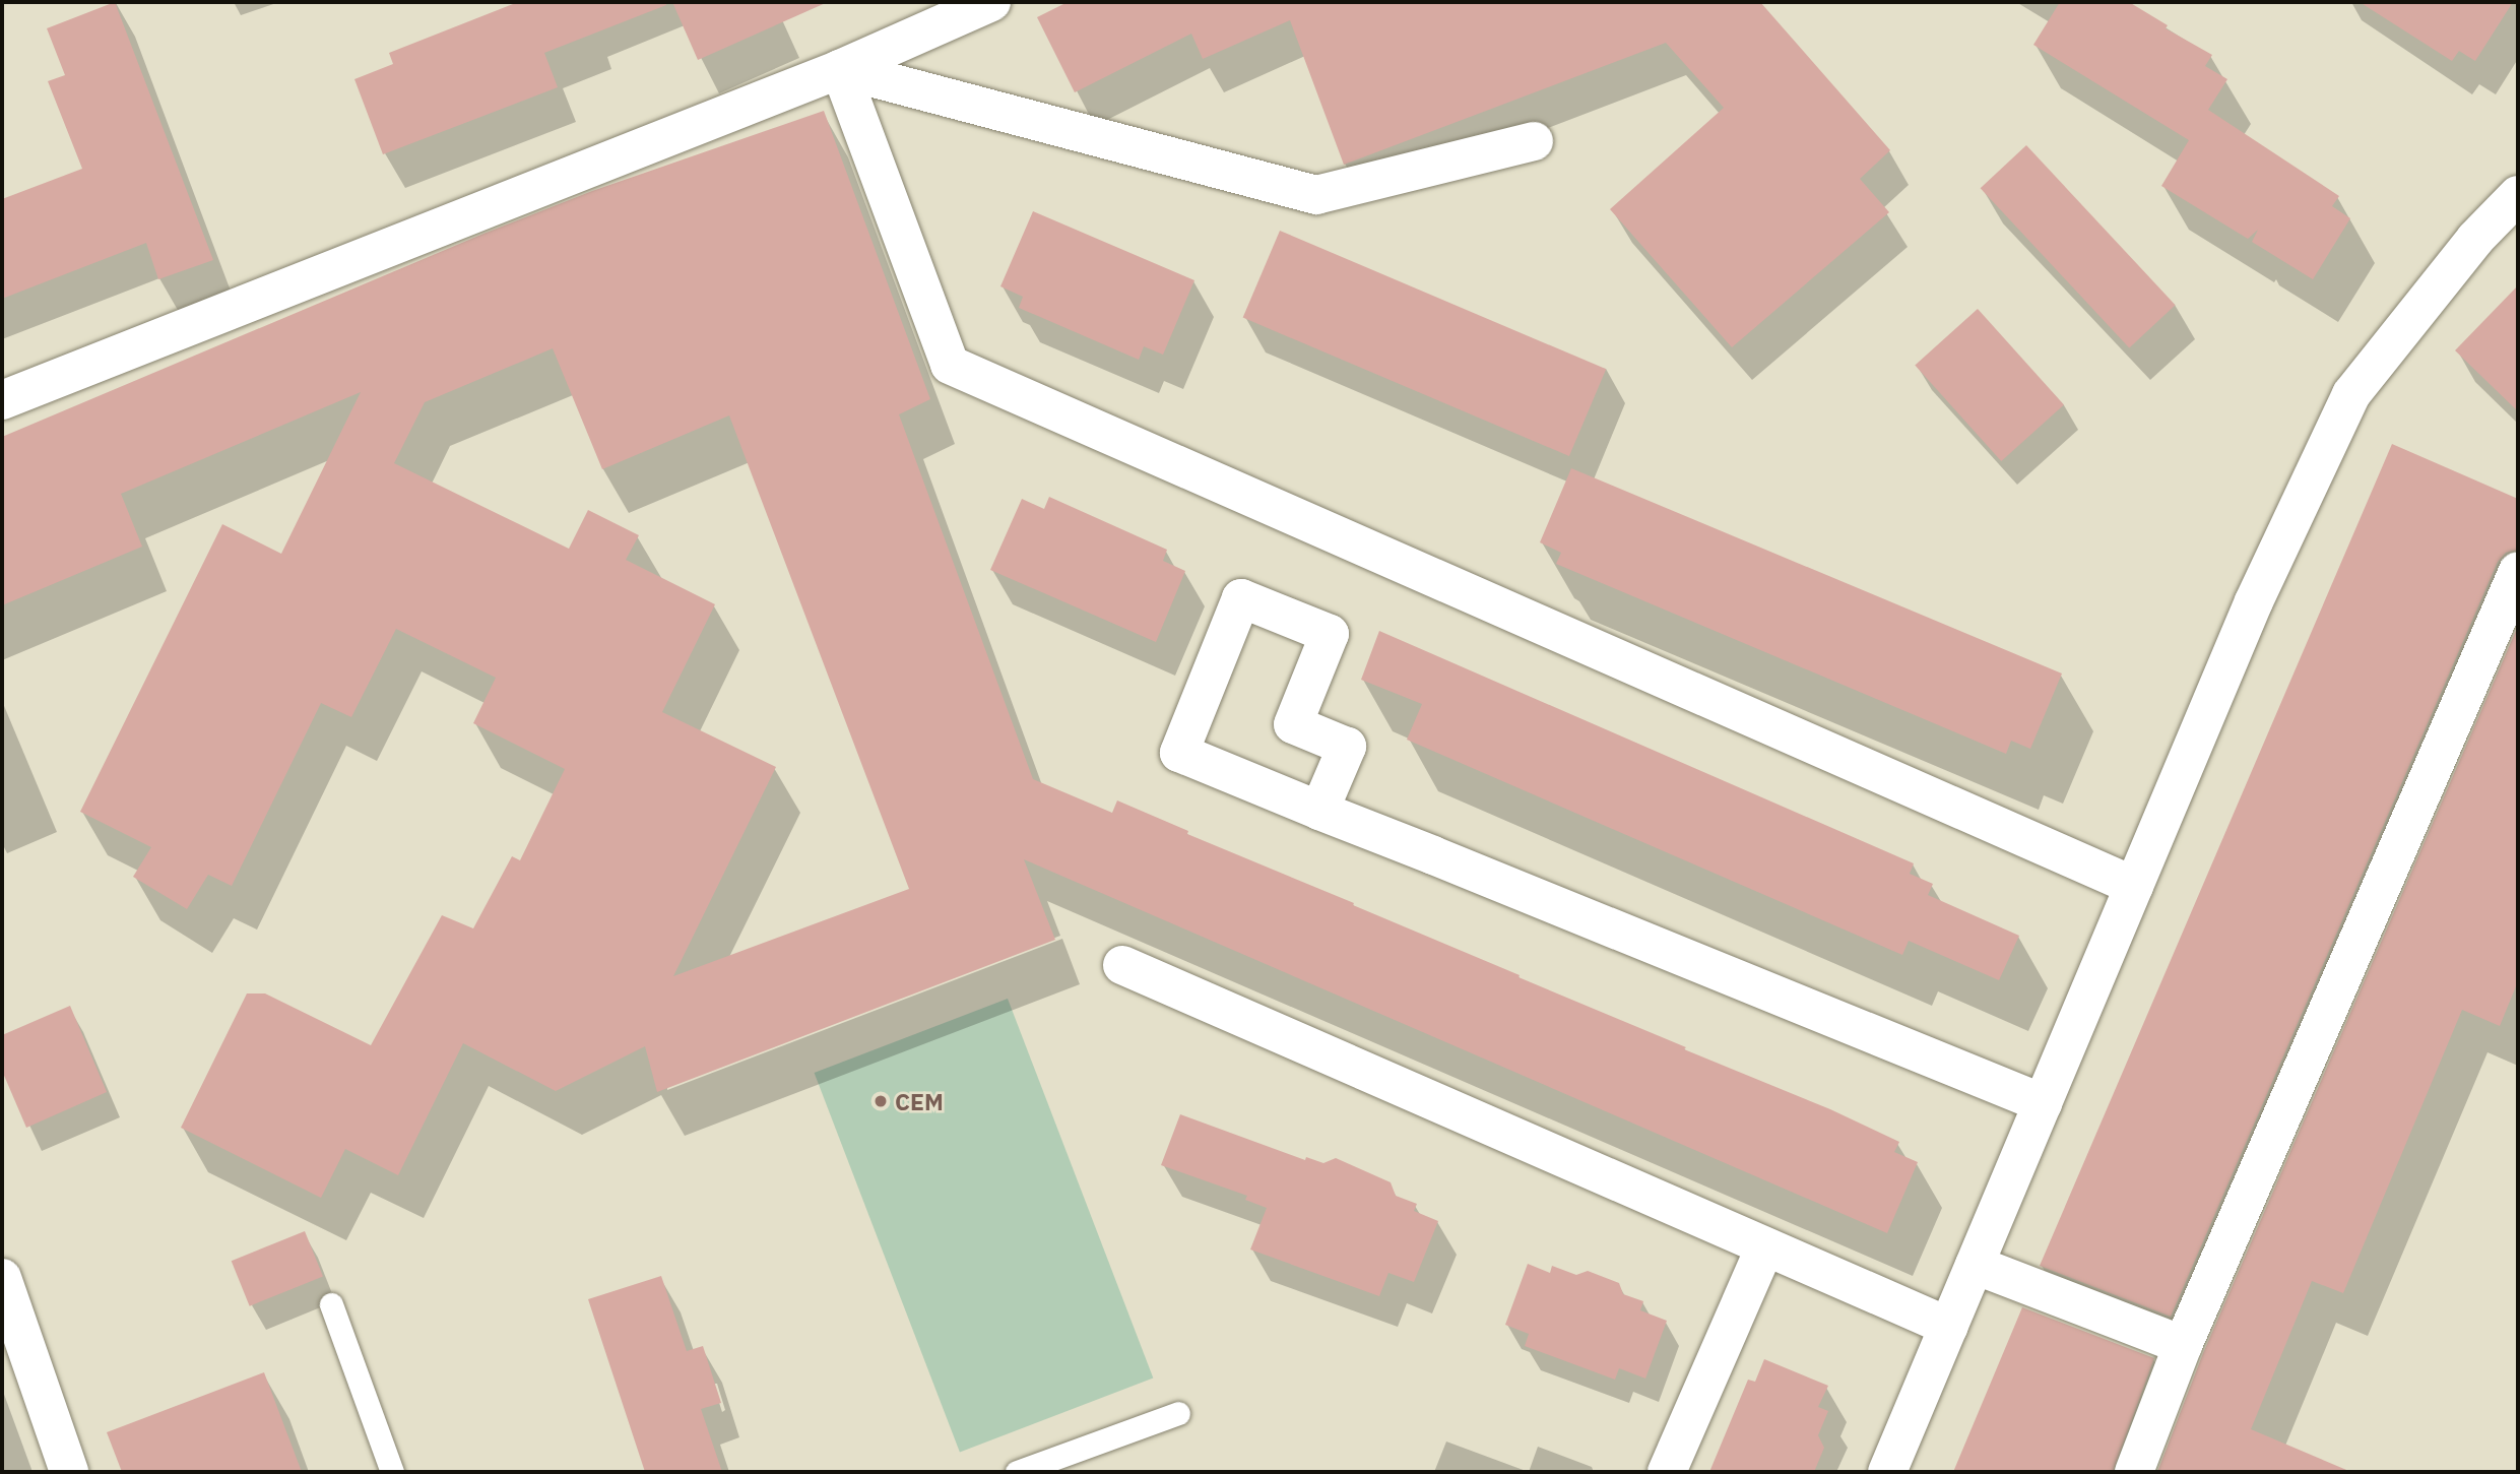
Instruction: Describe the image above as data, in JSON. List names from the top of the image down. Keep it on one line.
{"places":["CEM"]}
